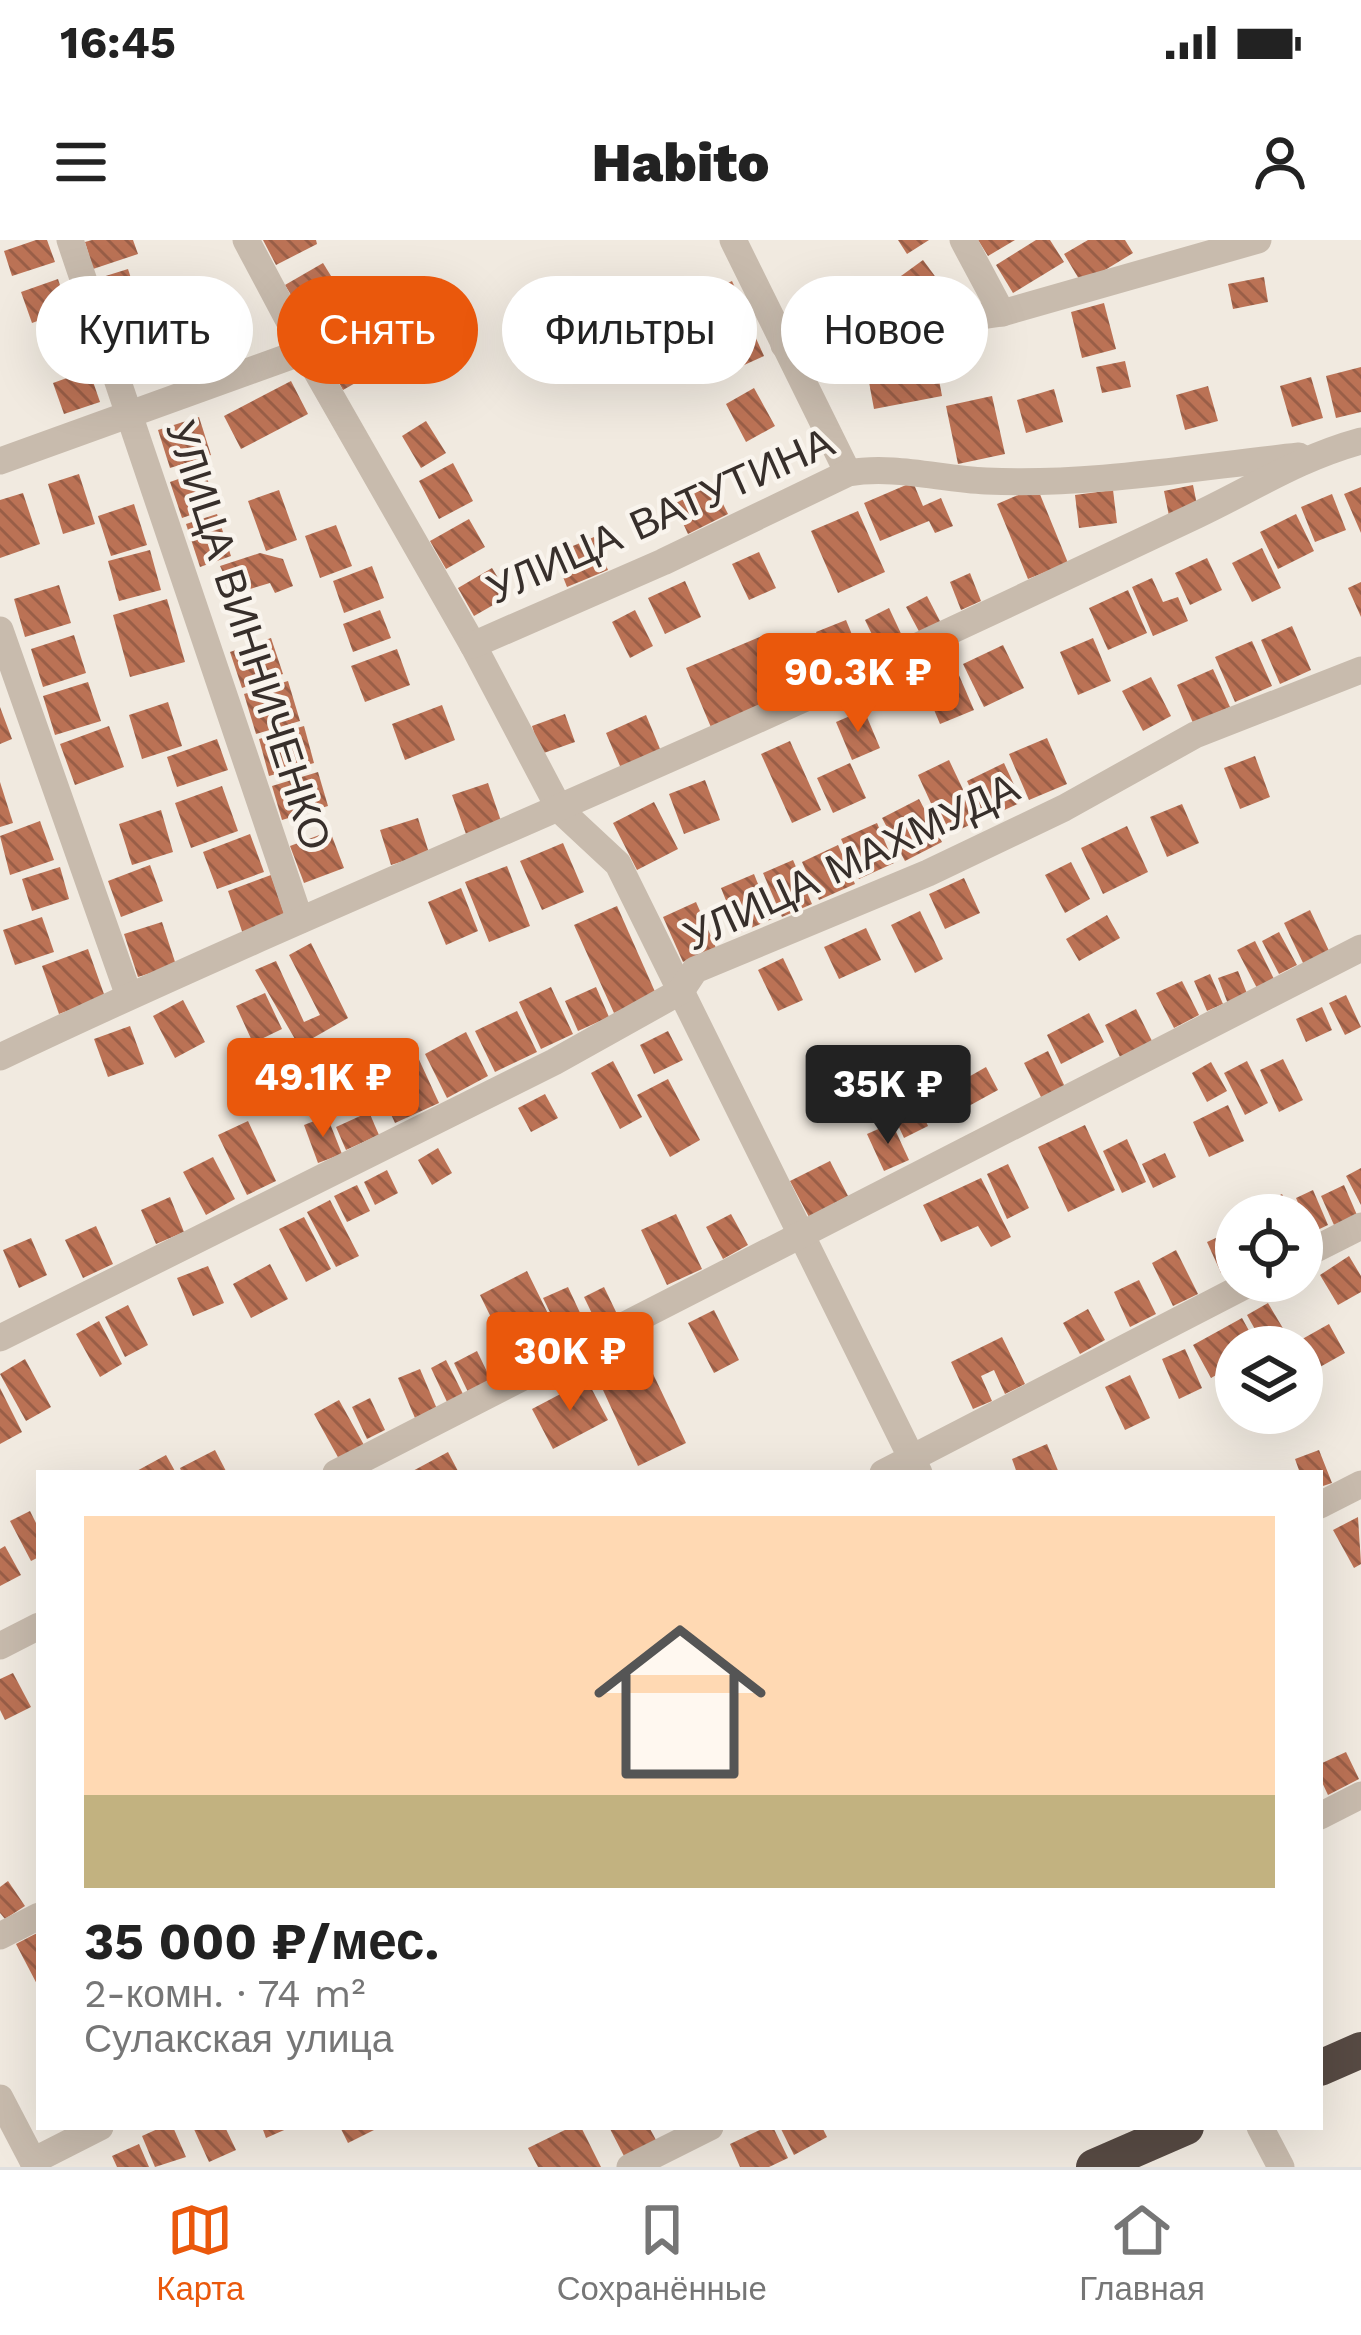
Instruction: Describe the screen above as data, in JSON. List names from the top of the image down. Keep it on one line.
{"streets":{"street":["УЛИЦА ВАТУТИНА","УЛИЦА ВИННИЧЕНКО","УЛИЦА МАХМУДА"]},"page":{"status":"16:45","header":"Habito","chip":["Купить","Снять","Фильтры","Новое"],"price":["90.3K ₽","49.1K ₽","35K ₽","30K ₽"],"list":[{"name":"35 000 ₽/мес.","note":"2-комн. · 74 m² · Сулакская улица"}],"tabs":["Карта","Сохранённые","Главная"]}}
